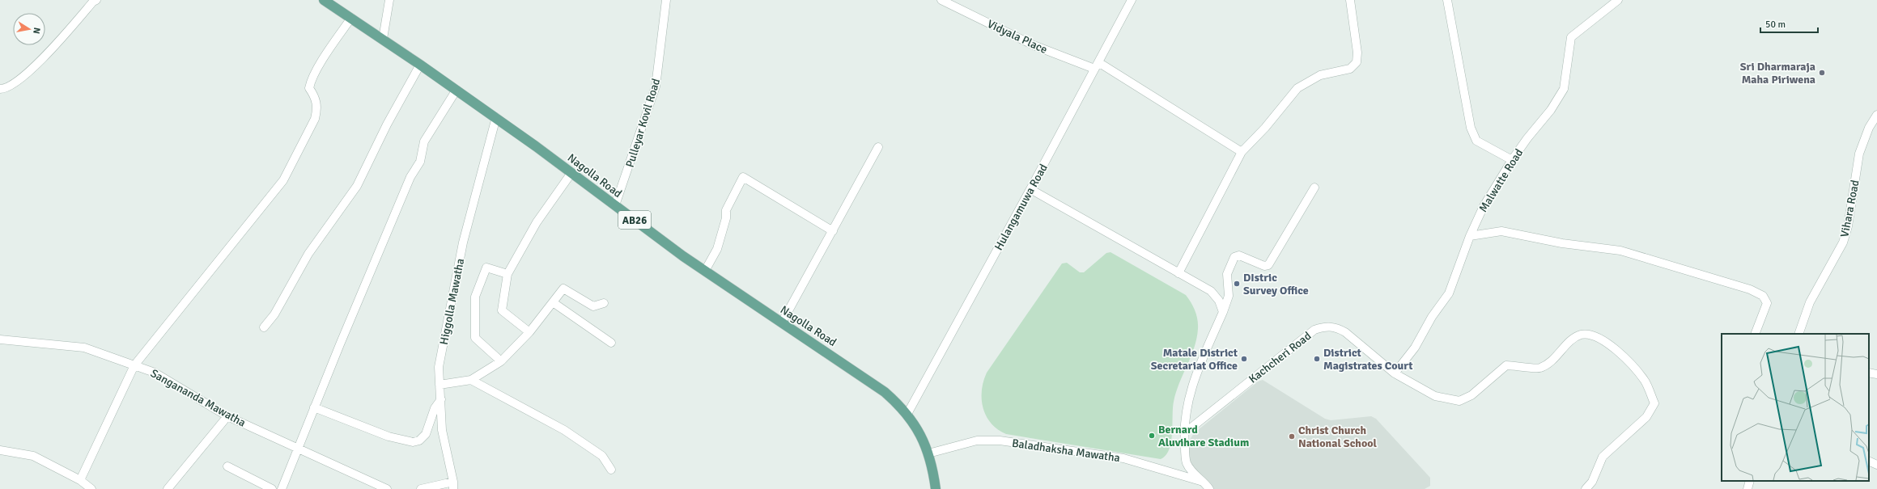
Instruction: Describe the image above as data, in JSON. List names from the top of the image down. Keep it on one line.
{"streets":{"main road":["Nagolla Road","AB26"],"street":["Vidyala Place","Pulleyar Kovil Road","Malwatte Road","Hulangamuwa Road","Vihara Road","Higgolla Mawatha","Kachcheri Road","Sangananda Mawatha","Baladhaksha Mawatha"]},"crossings":[["Vidyala Place","Hulangamuwa Road"],["Pulleyar Kovil Road","Nagolla Road"],["Nagolla Road","Hulangamuwa Road"],["Nagolla Road","Higgolla Mawatha"],["Nagolla Road","Baladhaksha Mawatha"],["Malwatte Road","Kachcheri Road"]],"places":["Sri Dharmaraja Maha Piriwena","DIstric Survey Office","Matale District Secretariat Office","District Magistrates Court","Bernard Aluvihare Stadium","Christ Church National School"],"scale_bar":"50 m","north":"right"}
